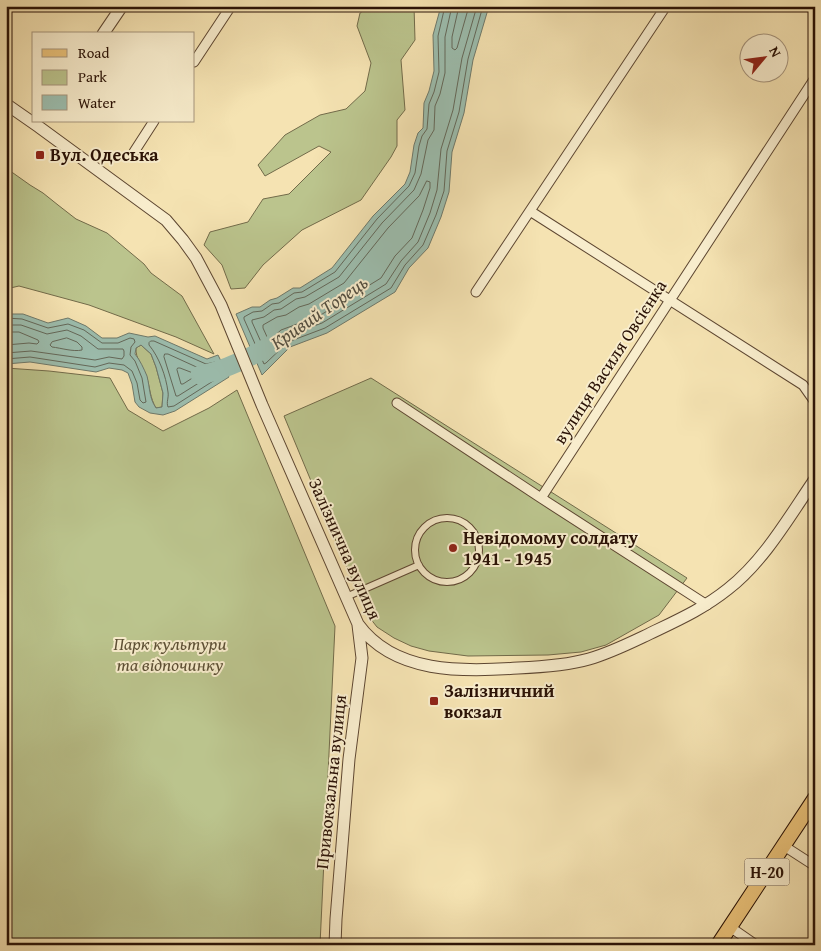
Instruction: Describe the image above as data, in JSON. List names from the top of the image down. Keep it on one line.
{"streets":{"main road":["Н-20"],"street":["вулиця Василя Овсієнка","Залізнична вулиця","Привокзальна вулиця"]},"crossings":[["Залізнична вулиця","Привокзальна вулиця"]],"water":["Кривий Торець"],"parks":["Парк культури та відпочинку"],"places":{"transit":["Вул. Одеська","Залізничний вокзал"],"other":["Невідомому солдату 1941 - 1945"]},"legend":["Road","Park","Water"],"north":"top right"}
